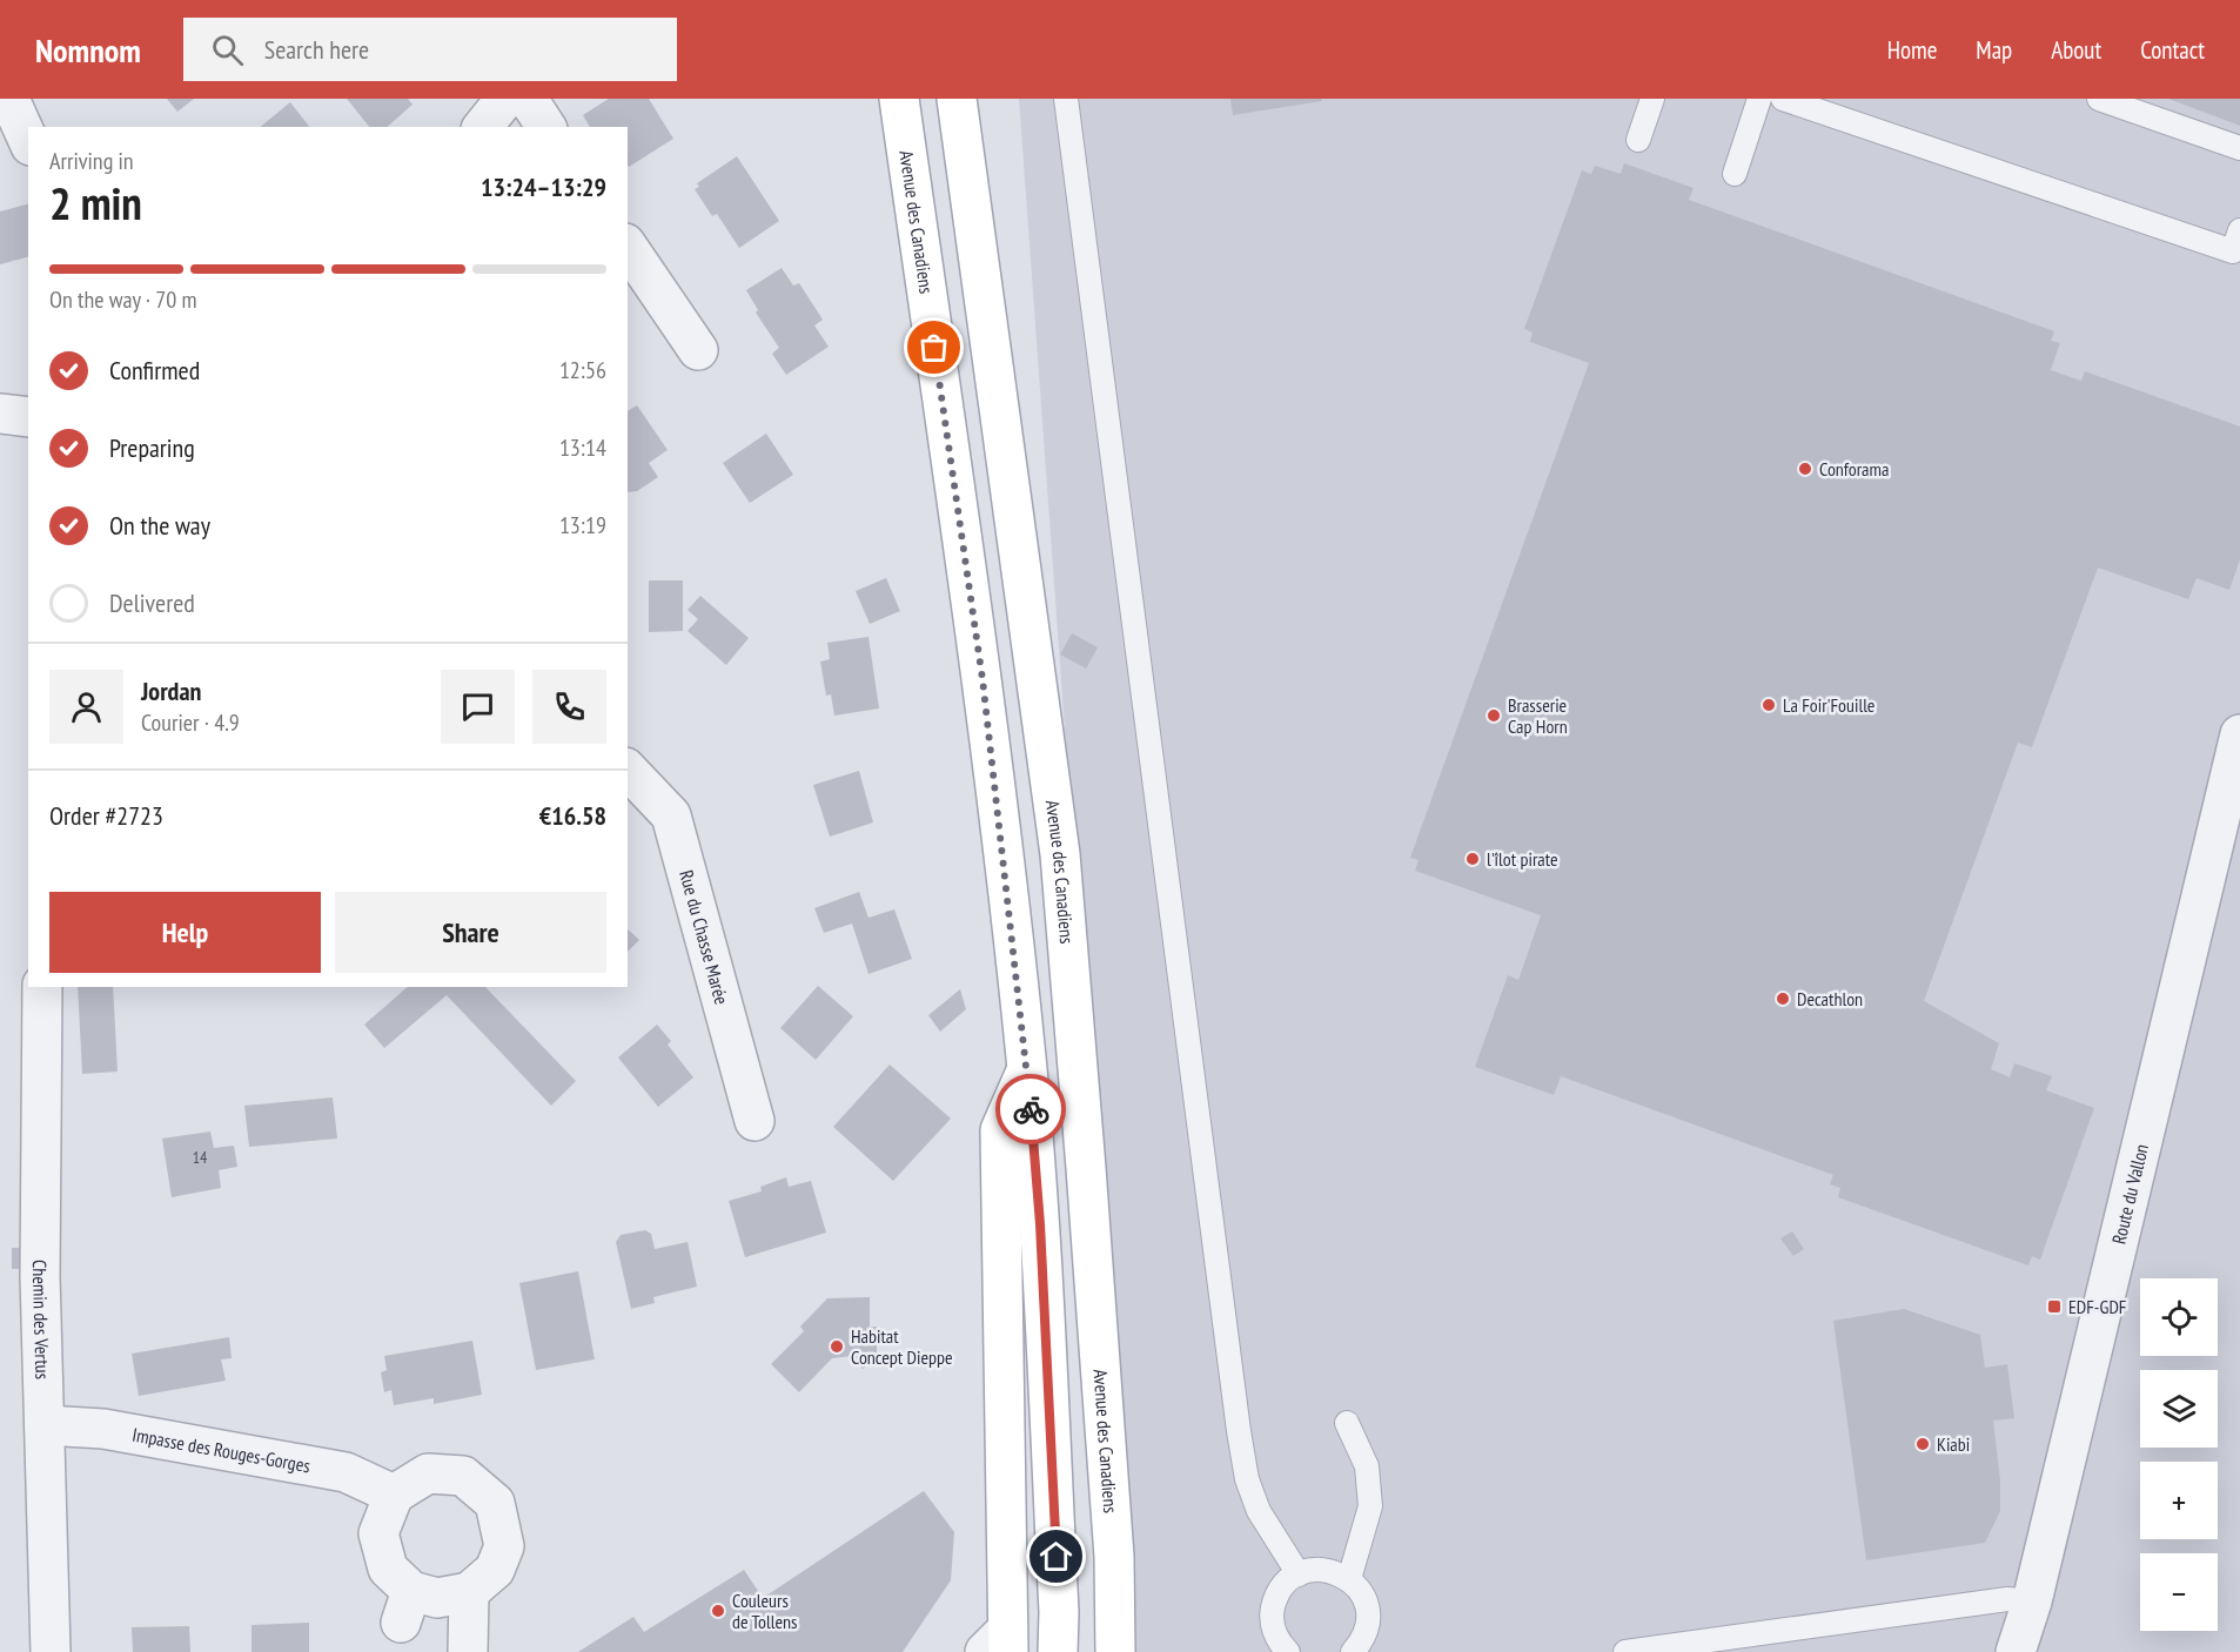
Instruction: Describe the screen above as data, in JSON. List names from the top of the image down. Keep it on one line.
{"streets":{"main road":["Avenue des Canadiens"],"street":["Rue du Chasse Marée","Route du Vallon","Chemin des Vertus","Impasse des Rouges-Gorges"]},"crossings":[["Chemin des Vertus","Impasse des Rouges-Gorges"]],"places":{"other":["Conforama","La Foir'Fouille","Brasserie Cap Horn","l'îlot pirate","Decathlon","Habitat Concept Dieppe","Kiabi","Couleurs de Tollens"],"transit":["EDF-GDF"]},"house_numbers":["14"],"page":{"header":"Nomnom","search":"Search here","nav":["Home","Map","About","Contact"],"heading":["2 min","Arriving in","13:24–13:29"],"panel":["Jordan","Courier · 4.9","Order #2723","€16.58"],"bar":"On the way · 70 m","list":[["Confirmed","12:56"],["Preparing","13:14"],["On the way","13:19"],"Delivered"],"buttons":["Help","Share"],"map_buttons":["+","−"]}}
